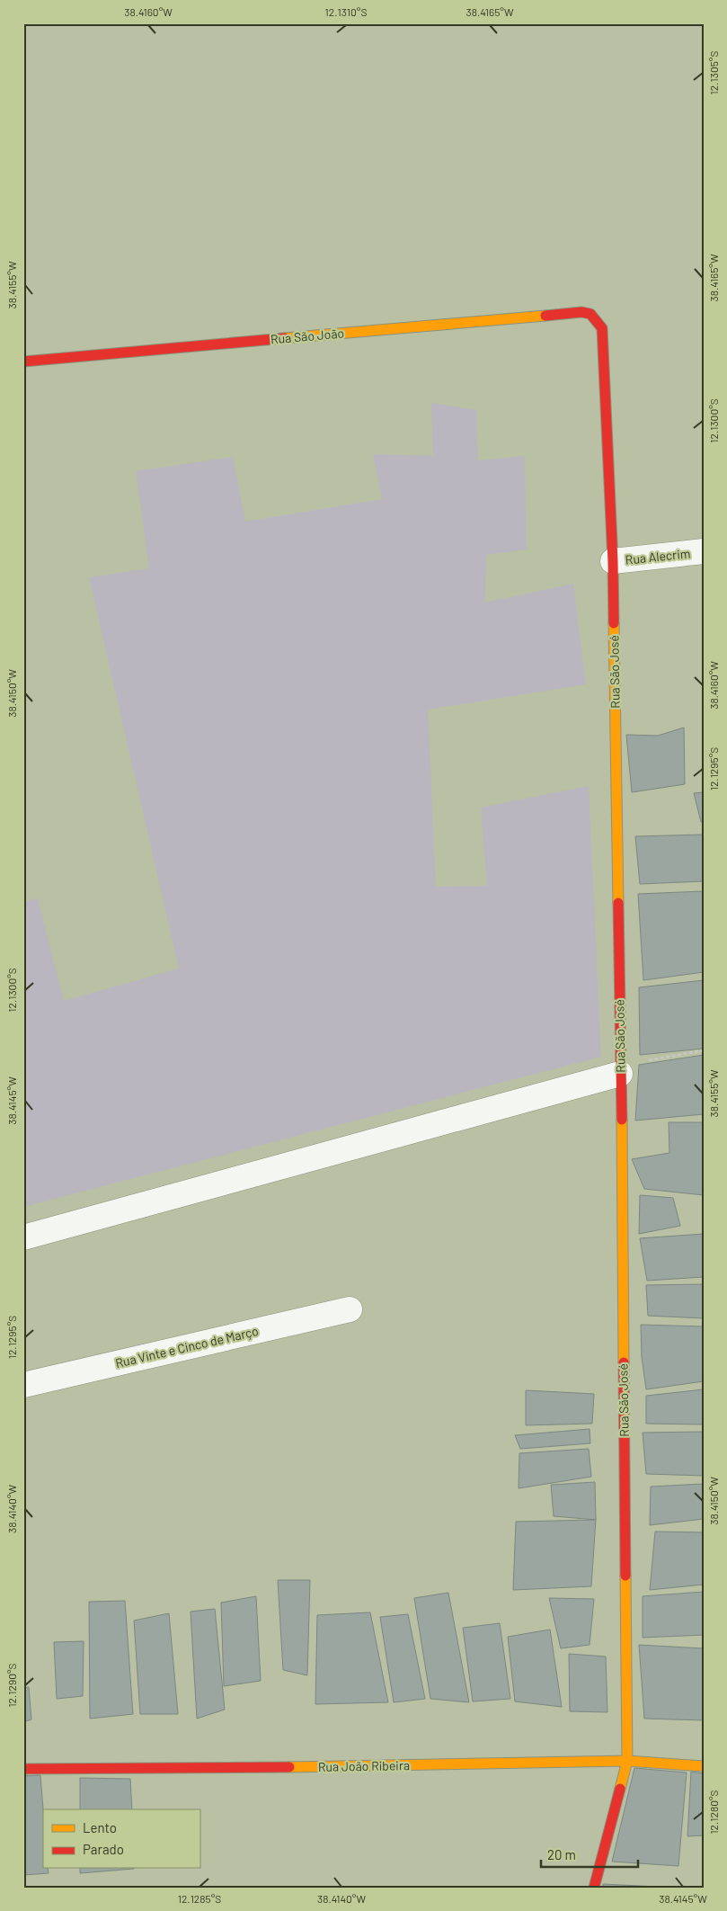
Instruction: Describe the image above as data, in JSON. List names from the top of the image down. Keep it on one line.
{"streets":{"street":["Rua São João","Rua Alecrim","Rua São José","Rua Vinte e Cinco de Março","Rua João Ribeira"]},"crossings":[["Rua São João","Rua São José"],["Rua Alecrim","Rua São José"],["Rua São José","Rua João Ribeira"]],"legend":["Lento","Parado"],"scale_bar":"20 m","coordinates":["38.4160°W","12.1310°S","38.4165°W","12.1305°S","38.4155°W","12.1300°S","38.4150°W","12.1295°S","38.4145°W","38.4140°W","12.1290°S","12.1280°S","12.1285°S"]}
